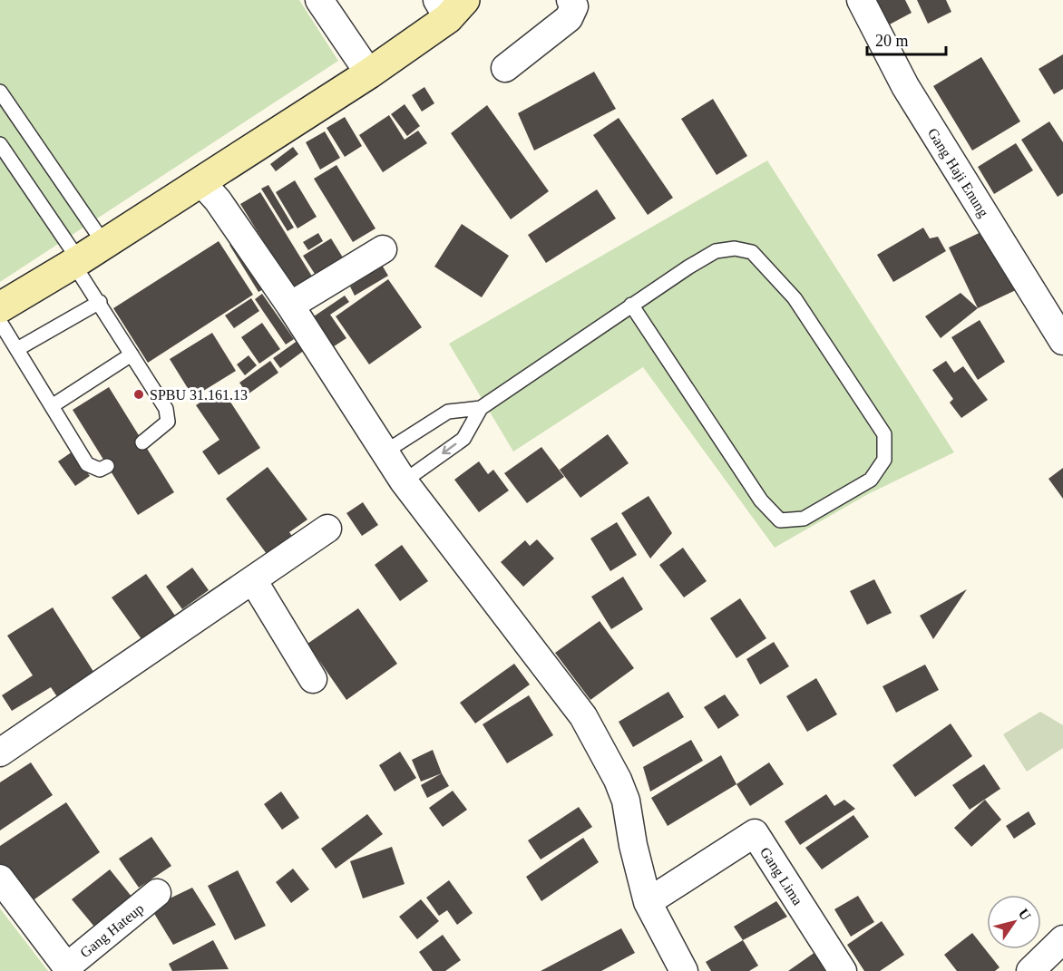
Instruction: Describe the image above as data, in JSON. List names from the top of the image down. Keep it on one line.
{"streets":{"street":["Gang Haji Enung","Gang Lima","Gang Hateup"]},"places":["SPBU 31.161.13"],"scale_bar":"20 m","north":"top right"}
